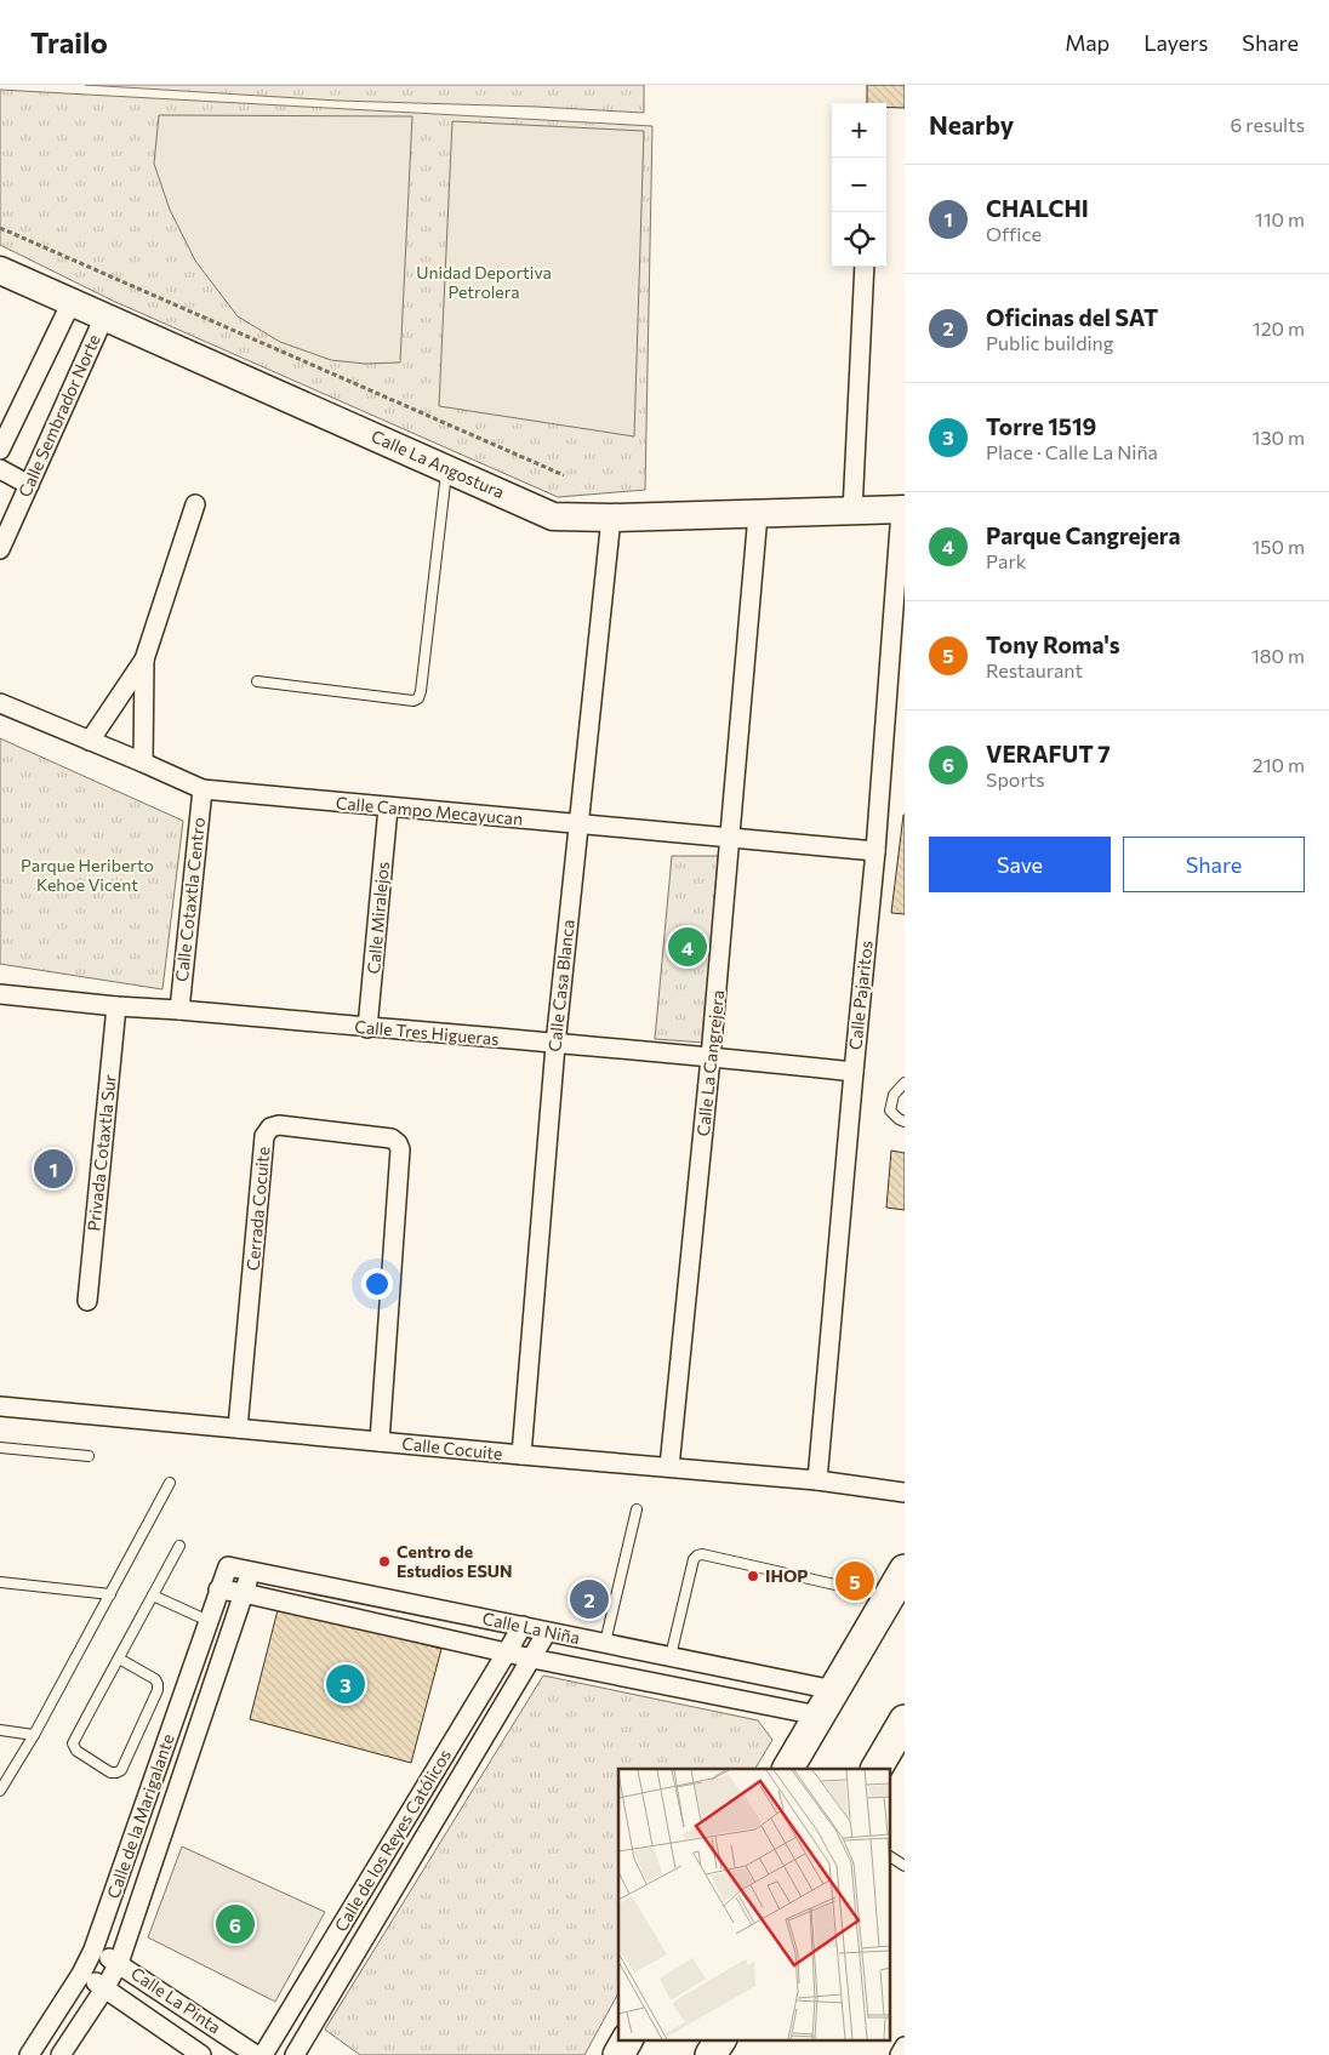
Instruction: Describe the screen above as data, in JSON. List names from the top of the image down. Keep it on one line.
{"streets":{"street":["Calle Sembrador Norte","Calle La Angostura","Calle Campo Mecayucan","Calle Cotaxtla Centro","Calle Miralejos","Calle Casa Blanca","Calle Pajaritos","Calle Tres Higueras","Calle La Cangrejera","Privada Cotaxtla Sur","Cerrada Cocuite","Calle Cocuite","Calle La Niña","Calle de la Marigalante","Calle de los Reyes Católicos","Calle La Pinta"]},"crossings":[["Calle Sembrador Norte","Calle La Angostura"],["Calle La Angostura","Calle Casa Blanca"],["Calle La Angostura","Calle Pajaritos"],["Calle La Angostura","Calle La Cangrejera"],["Calle Campo Mecayucan","Calle Cotaxtla Centro"],["Calle Campo Mecayucan","Calle Miralejos"],["Calle Campo Mecayucan","Calle Casa Blanca"],["Calle Campo Mecayucan","Calle Pajaritos"],["Calle Campo Mecayucan","Calle La Cangrejera"],["Calle Cotaxtla Centro","Calle Tres Higueras"],["Calle Miralejos","Calle Tres Higueras"],["Calle Casa Blanca","Calle Tres Higueras"],["Calle Casa Blanca","Calle Cocuite"],["Calle Pajaritos","Calle Tres Higueras"],["Calle Pajaritos","Calle Cocuite"],["Calle Tres Higueras","Calle La Cangrejera"],["Calle Tres Higueras","Privada Cotaxtla Sur"],["Calle La Cangrejera","Calle Cocuite"],["Cerrada Cocuite","Calle Cocuite"],["Calle La Niña","Calle de la Marigalante"],["Calle La Niña","Calle de los Reyes Católicos"],["Calle de la Marigalante","Calle La Pinta"]],"parks":["Unidad Deportiva Petrolera","Parque Heriberto Kehoe Vicent"],"places":["Centro de Estudios ESUN","IHOP"],"page":{"header":"Trailo","nav":["Map","Layers","Share"],"heading":["Nearby","6 results"],"map_buttons":["+","−"],"list":[{"mark":"1","name":"CHALCHI","note":"Office","value":"110 m"},{"mark":"2","name":"Oficinas del SAT","note":"Public building","value":"120 m"},{"mark":"3","name":"Torre 1519","note":"Place · Calle La Niña","value":"130 m"},{"mark":"4","name":"Parque Cangrejera","note":"Park","value":"150 m"},{"mark":"5","name":"Tony Roma's","note":"Restaurant","value":"180 m"},{"mark":"6","name":"VERAFUT 7","note":"Sports","value":"210 m"}],"buttons":["Save","Share"],"pins":["4","1","5","2","3","6"]}}
